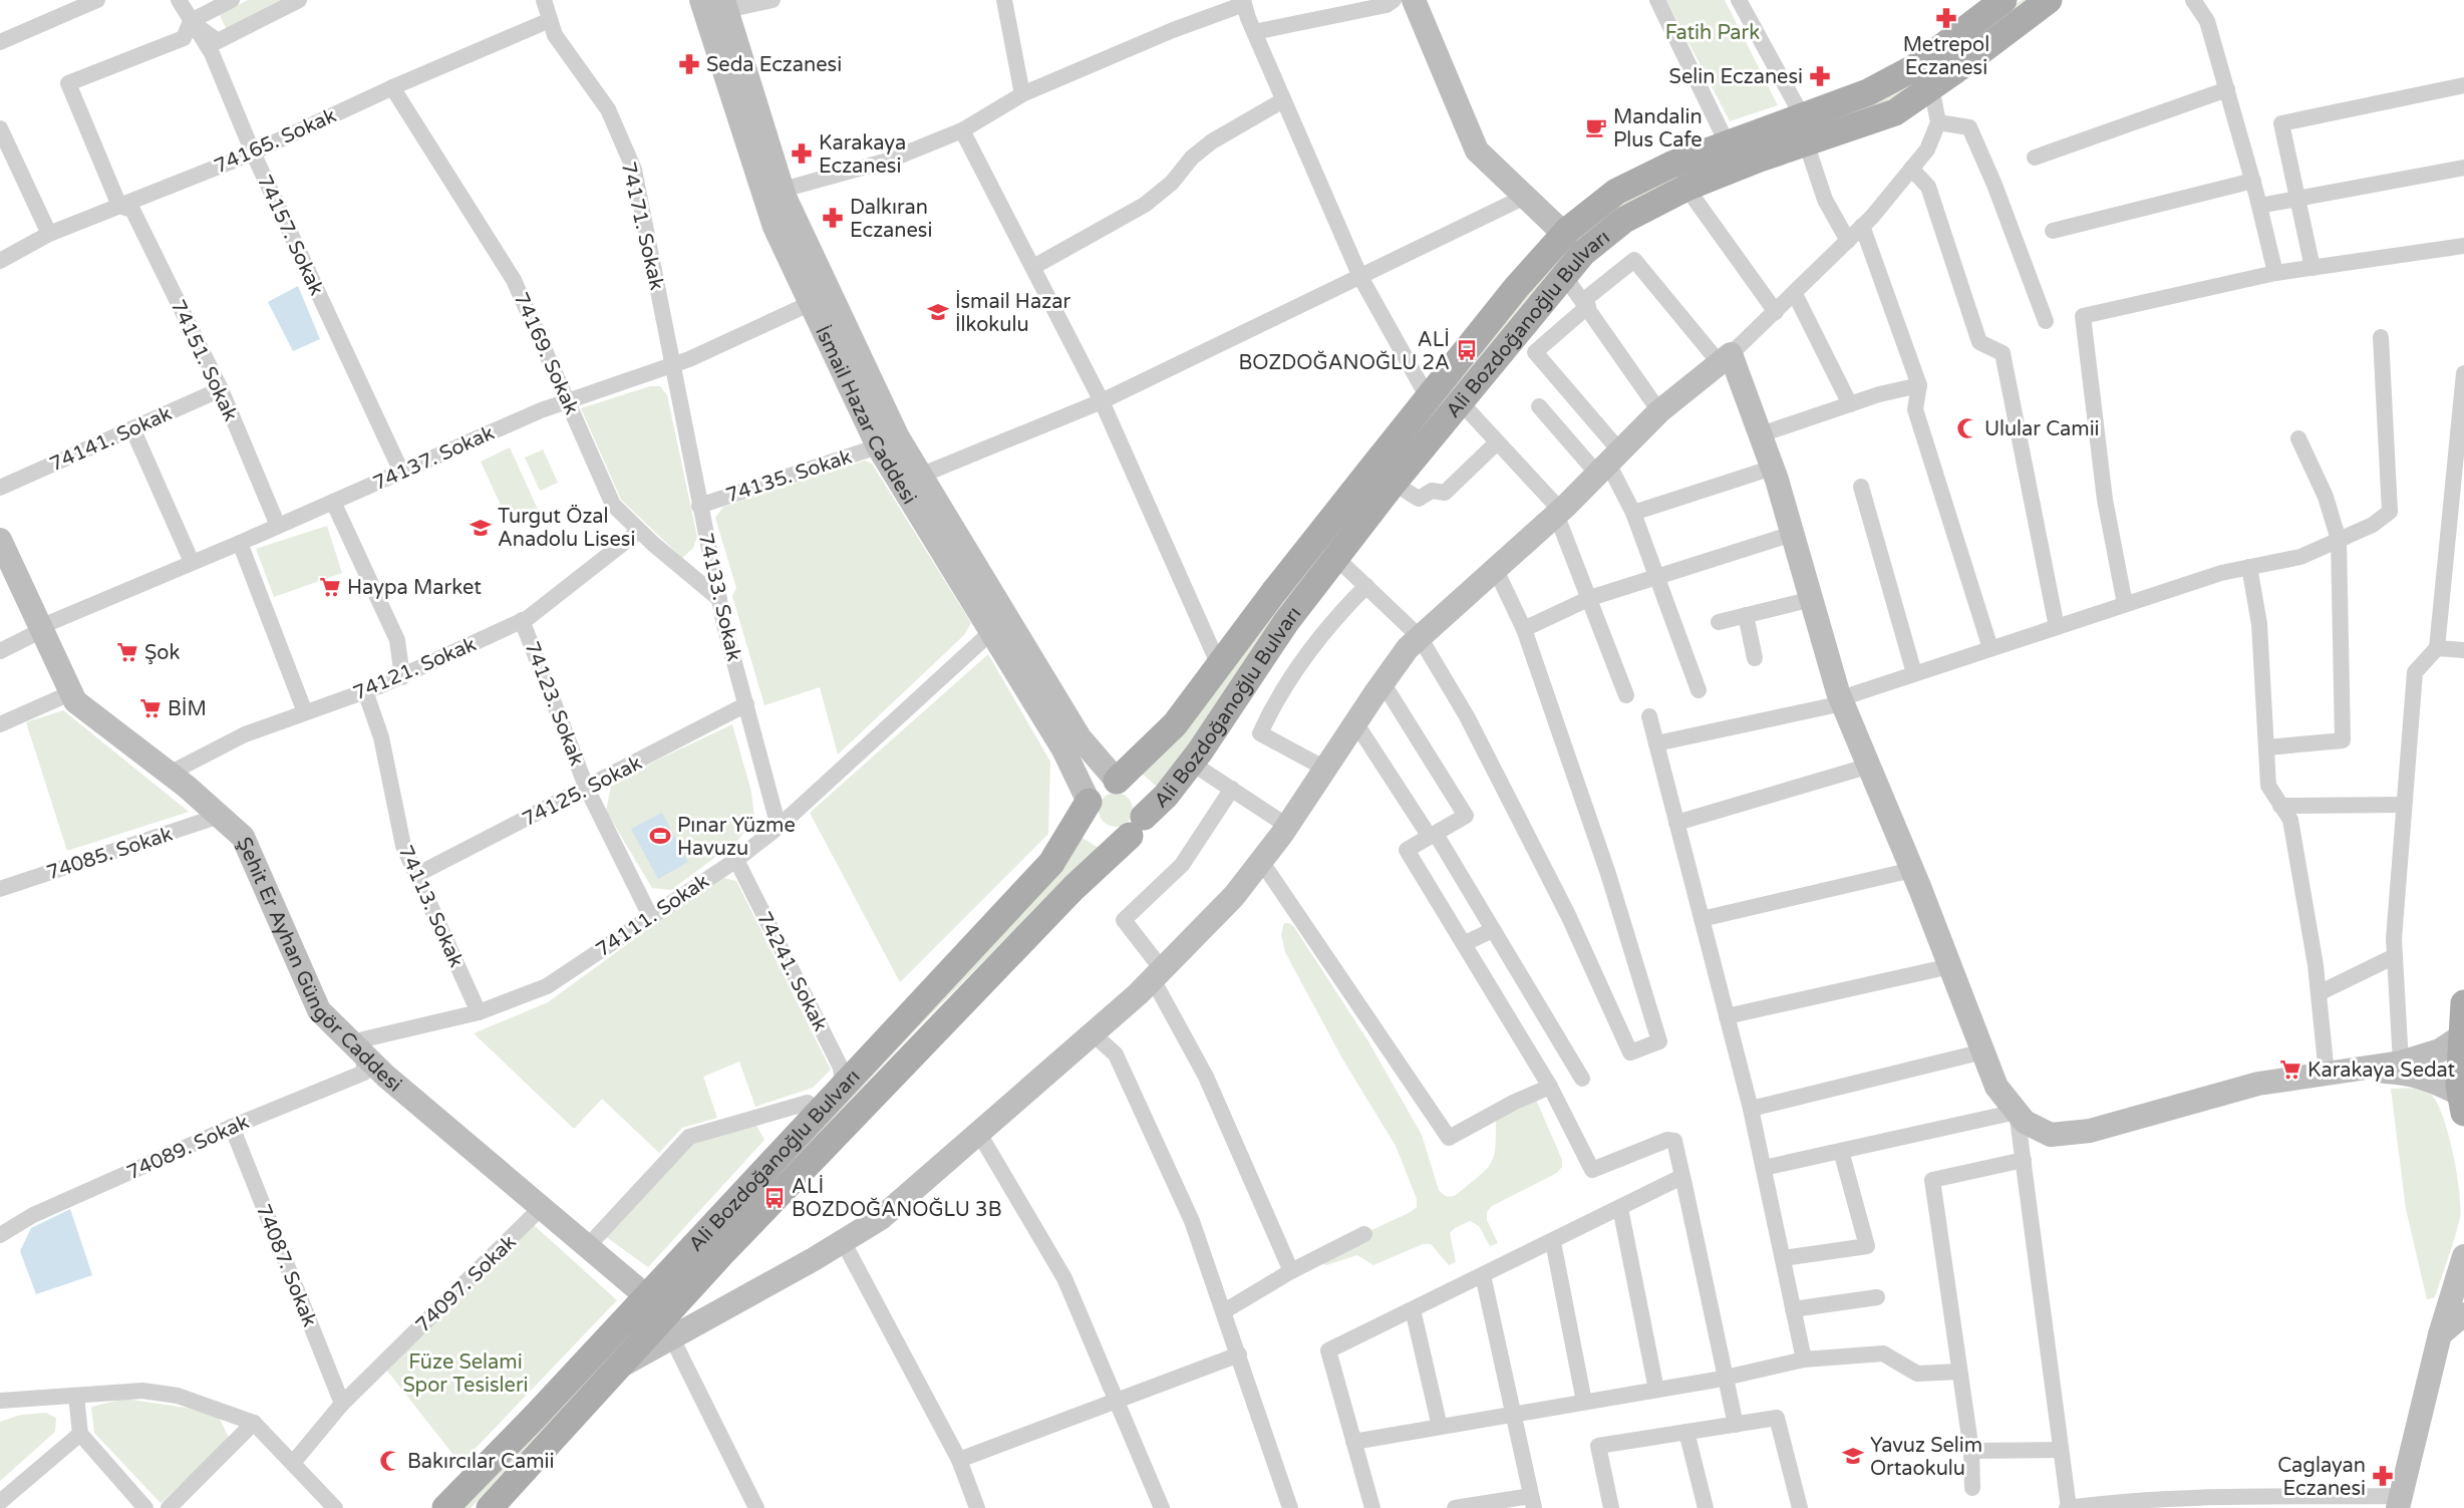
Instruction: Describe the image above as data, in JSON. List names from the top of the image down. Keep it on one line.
{"streets":{"main road":["Ali Bozdoğanoğlu Bulvarı"],"street":["74165. Sokak","74171. Sokak","74157. Sokak","74169. Sokak","74151. Sokak","İsmail Hazar Caddesi","74141. Sokak","74137. Sokak","74135. Sokak","74133. Sokak","74121. Sokak","74123. Sokak","74125. Sokak","74085. Sokak","74113. Sokak","74111. Sokak","Şehit Er Ayhan Güngör Caddesi","74241. Sokak","74089. Sokak","74087. Sokak","74097. Sokak"]},"crossings":[["74165. Sokak","74171. Sokak"],["74165. Sokak","74157. Sokak"],["74165. Sokak","74169. Sokak"],["74165. Sokak","74151. Sokak"],["74171. Sokak","74137. Sokak"],["74171. Sokak","74133. Sokak"],["74157. Sokak","74137. Sokak"],["Ali Bozdoğanoğlu Bulvarı","İsmail Hazar Caddesi"],["Ali Bozdoğanoğlu Bulvarı","Şehit Er Ayhan Güngör Caddesi"],["Ali Bozdoğanoğlu Bulvarı","74241. Sokak"],["74169. Sokak","74137. Sokak"],["74169. Sokak","74133. Sokak"],["74169. Sokak","74121. Sokak"],["74151. Sokak","74141. Sokak"],["74151. Sokak","74137. Sokak"],["İsmail Hazar Caddesi","74137. Sokak"],["İsmail Hazar Caddesi","74135. Sokak"],["İsmail Hazar Caddesi","74111. Sokak"],["74137. Sokak","74133. Sokak"],["74137. Sokak","Şehit Er Ayhan Güngör Caddesi"],["74135. Sokak","74133. Sokak"],["74133. Sokak","74125. Sokak"],["74133. Sokak","74111. Sokak"],["74121. Sokak","74123. Sokak"],["74121. Sokak","74113. Sokak"],["74121. Sokak","Şehit Er Ayhan Güngör Caddesi"],["74123. Sokak","74125. Sokak"],["74123. Sokak","74111. Sokak"],["74125. Sokak","74113. Sokak"],["74085. Sokak","Şehit Er Ayhan Güngör Caddesi"],["74113. Sokak","74111. Sokak"],["74111. Sokak","Şehit Er Ayhan Güngör Caddesi"],["74111. Sokak","74241. Sokak"],["74111. Sokak","74089. Sokak"],["Şehit Er Ayhan Güngör Caddesi","74089. Sokak"],["Şehit Er Ayhan Güngör Caddesi","74097. Sokak"],["74089. Sokak","74087. Sokak"],["74087. Sokak","74097. Sokak"]],"parks":["Fatih Park","Füze Selami Spor Tesisleri"],"places":{"pharmacy":["Metrepol Eczanesi","Seda Eczanesi","Selin Eczanesi","Karakaya Eczanesi","Dalkıran Eczanesi","Caglayan Eczanesi"],"cafe":["Mandalin Plus Cafe"],"school or university":["İsmail Hazar İlkokulu","Turgut Özal Anadolu Lisesi","Yavuz Selim Ortaokulu"],"bus stop":["ALİ BOZDOĞANOĞLU 2A","ALİ BOZDOĞANOĞLU 3B"],"mosque":["Ulular Camii","Bakırcılar Camii"],"supermarket":["Haypa Market","Şok","BİM","Karakaya Sedat"],"sports":["Pınar Yüzme Havuzu"]}}
